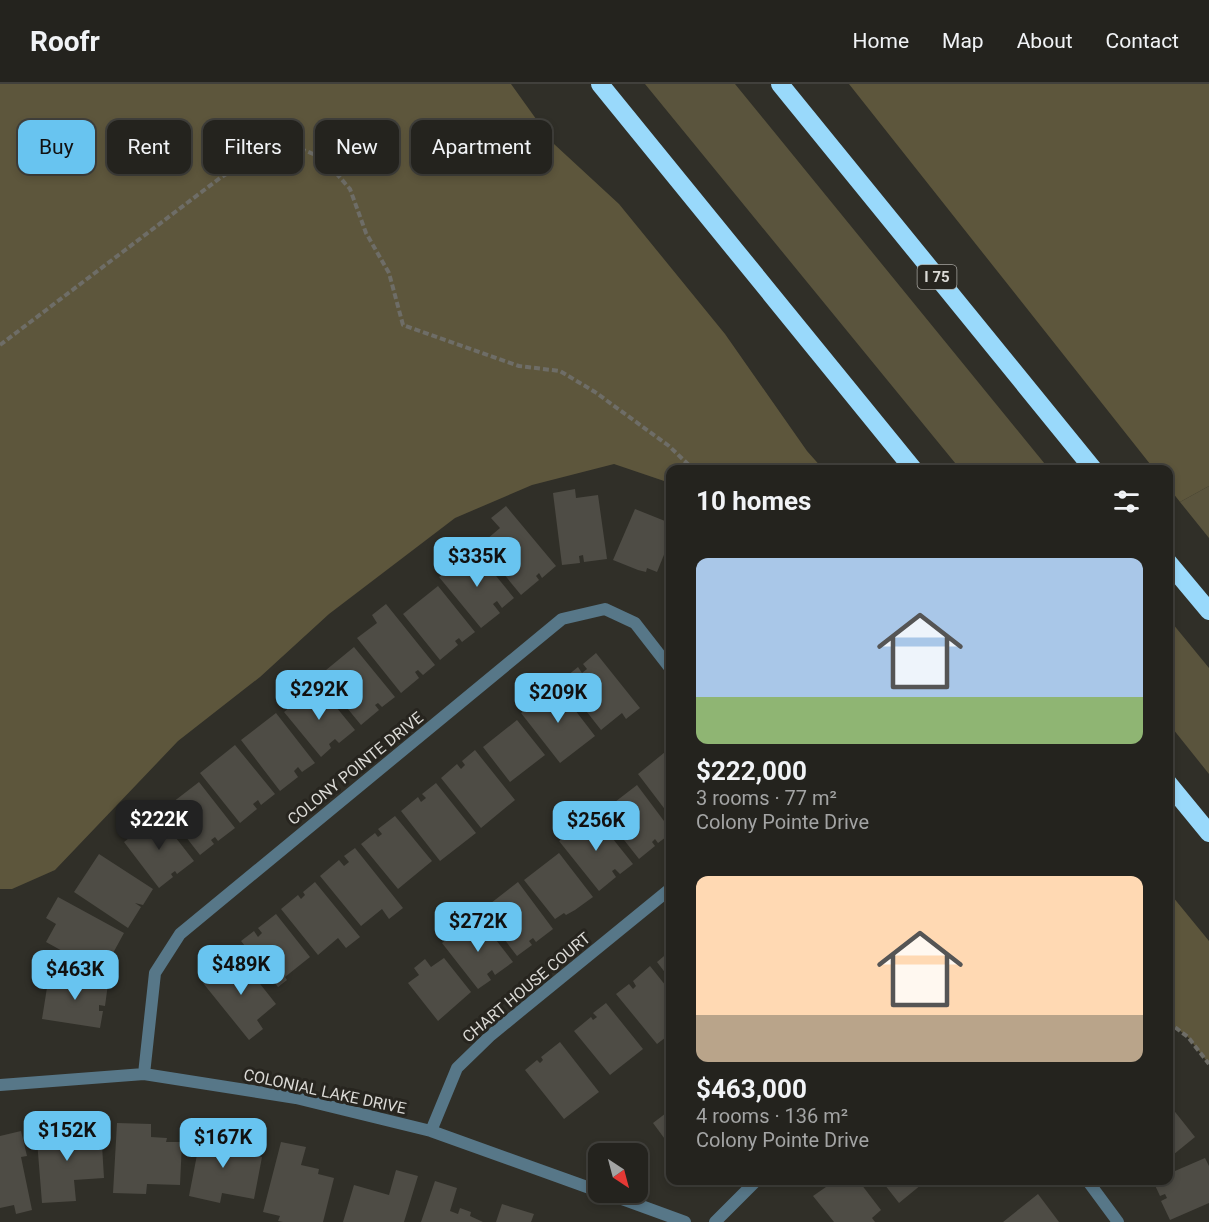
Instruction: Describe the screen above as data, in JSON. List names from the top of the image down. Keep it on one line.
{"streets":{"highway":["I 75"],"street":["COLONY POINTE DRIVE","CHART HOUSE COURT","COLONIAL LAKE DRIVE"]},"crossings":[["COLONY POINTE DRIVE","COLONIAL LAKE DRIVE"],["CHART HOUSE COURT","COLONIAL LAKE DRIVE"]],"north":"bottom right","page":{"header":"Roofr","nav":["Home","Map","About","Contact"],"chip":["Buy","Rent","Filters","New","Apartment"],"heading":"10 homes","price":["$335K","$292K","$209K","$222K","$256K","$272K","$489K","$463K","$152K","$167K"],"list":[{"name":"$222,000","note":"3 rooms · 77 m² · Colony Pointe Drive"},{"name":"$463,000","note":"4 rooms · 136 m² · Colony Pointe Drive"}]}}
